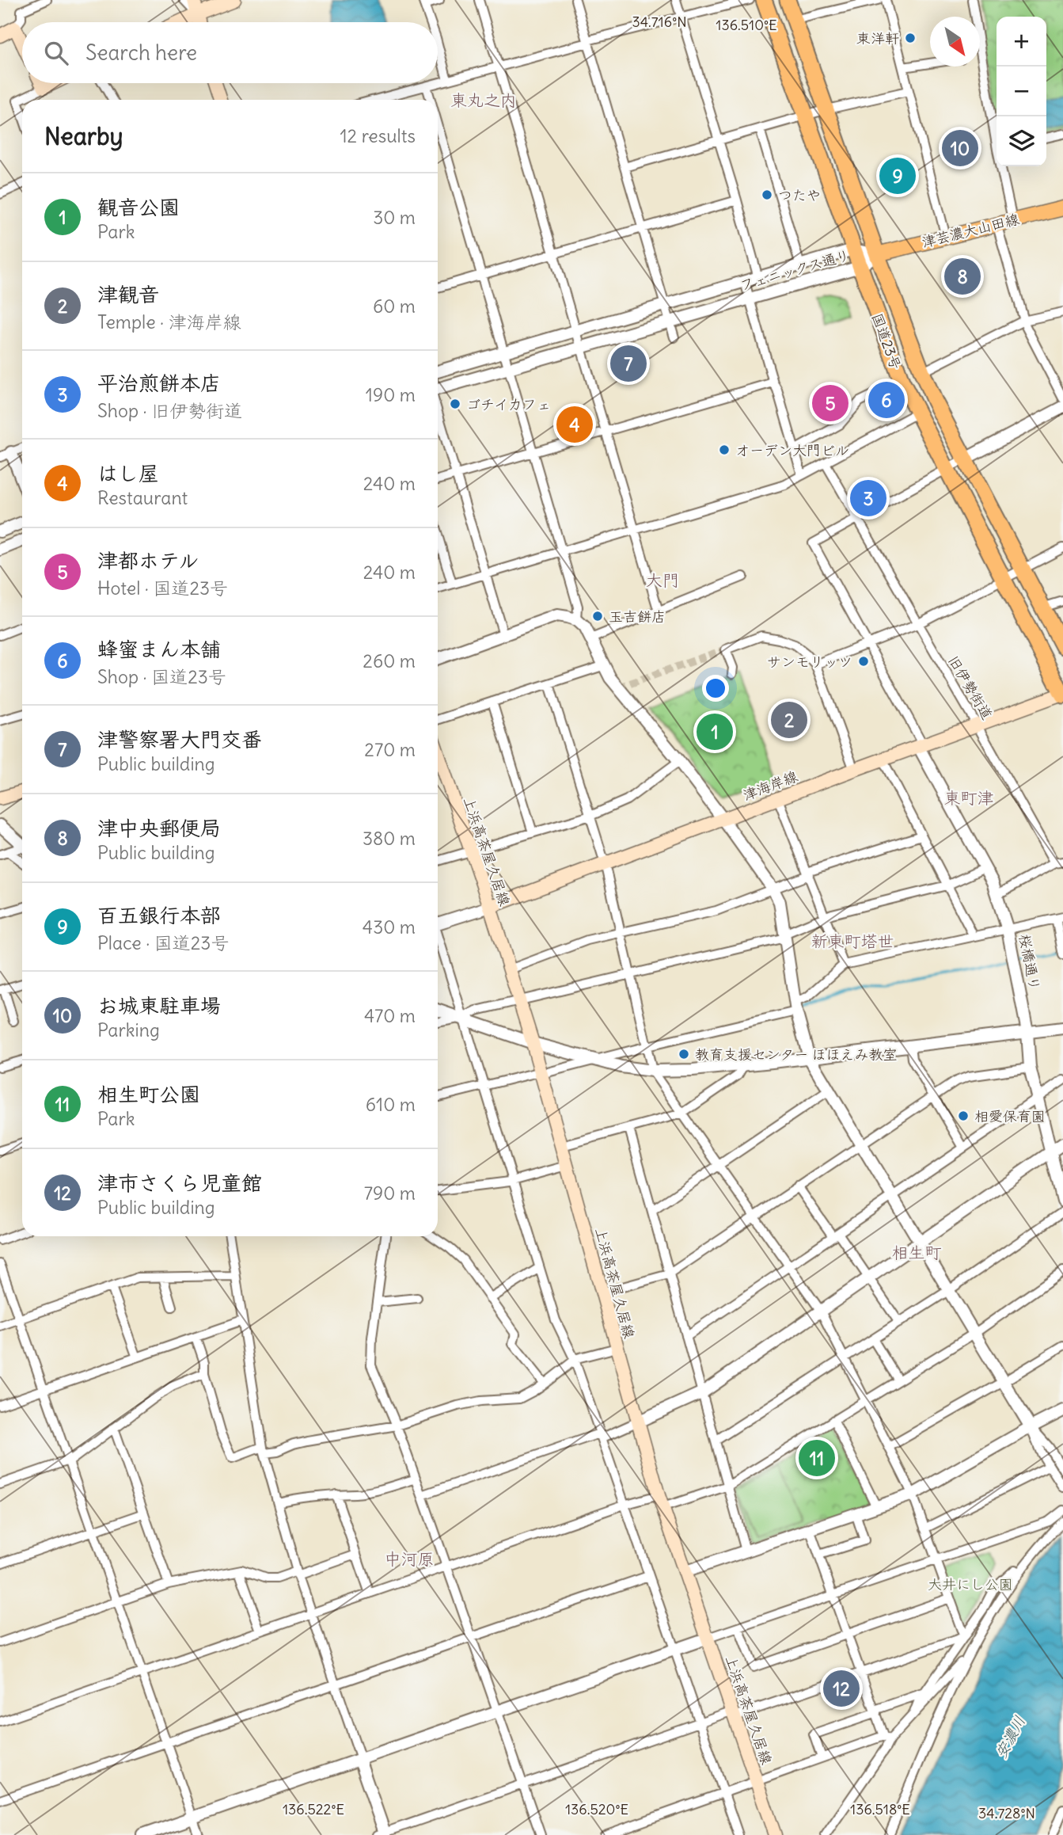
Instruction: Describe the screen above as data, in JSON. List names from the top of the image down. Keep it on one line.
{"streets":{"highway":["国道23号"],"main road":["津芸濃大山田線","津海岸線","上浜高茶屋久居線"],"street":["フェニックス通り","旧伊勢街道","桜橋通り"]},"crossings":[["津芸濃大山田線","フェニックス通り"],["津芸濃大山田線","国道23号"],["フェニックス通り","国道23号"],["国道23号","津海岸線"],["旧伊勢街道","津海岸線"],["津海岸線","上浜高茶屋久居線"],["津海岸線","桜橋通り"]],"districts":["東丸之内","大門","東町津","新東町塔世","相生町","中河原"],"water":["安濃川"],"parks":["大井にし公園"],"places":["東洋軒","つたや","ゴチイカフェ","オーデン大門ビル","玉吉餅店","サンモリッツ","教育支援センター ほほえみ教室","相愛保育園"],"north":"bottom right","page":{"map_buttons":["+","−"],"search":"Search here","heading":["Nearby","12 results"],"pins":["10","9","8","7","6","5","4","3","2","1","11","12"],"list":[{"mark":"1","name":"観音公園","note":"Park","value":"30 m"},{"mark":"2","name":"津観音","note":"Temple · 津海岸線","value":"60 m"},{"mark":"3","name":"平治煎餅本店","note":"Shop · 旧伊勢街道","value":"190 m"},{"mark":"4","name":"はし屋","note":"Restaurant","value":"240 m"},{"mark":"5","name":"津都ホテル","note":"Hotel · 国道23号","value":"240 m"},{"mark":"6","name":"蜂蜜まん本舗","note":"Shop · 国道23号","value":"260 m"},{"mark":"7","name":"津警察署大門交番","note":"Public building","value":"270 m"},{"mark":"8","name":"津中央郵便局","note":"Public building","value":"380 m"},{"mark":"9","name":"百五銀行本部","note":"Place · 国道23号","value":"430 m"},{"mark":"10","name":"お城東駐車場","note":"Parking","value":"470 m"},{"mark":"11","name":"相生町公園","note":"Park","value":"610 m"},{"mark":"12","name":"津市さくら児童館","note":"Public building","value":"790 m"}]},"coordinates":["34.716°N","136.510°E","136.522°E","136.520°E","136.518°E","34.728°N"]}
